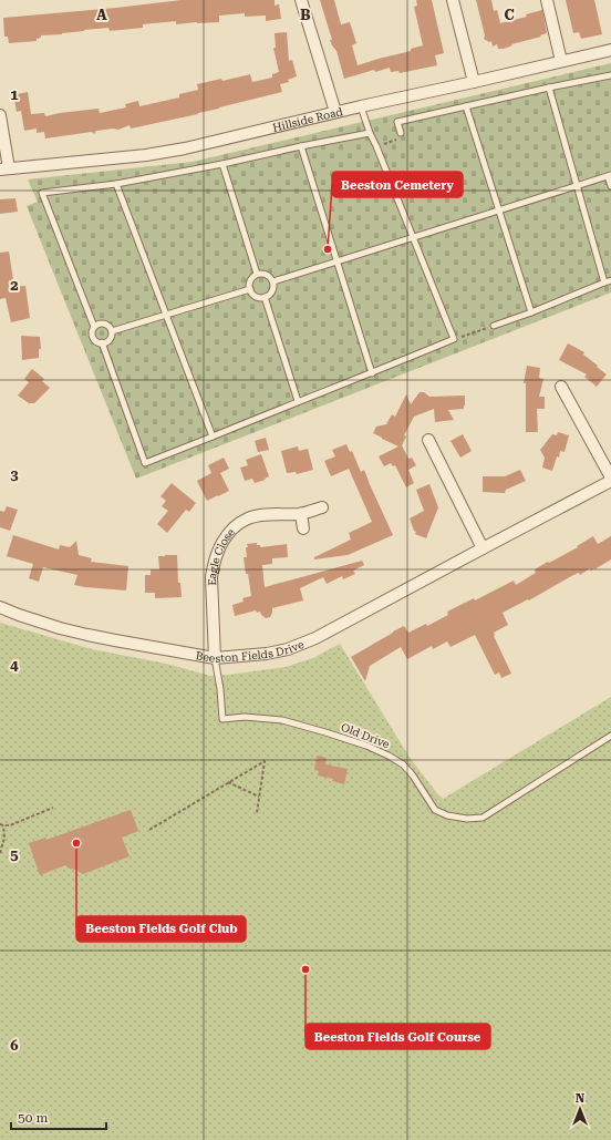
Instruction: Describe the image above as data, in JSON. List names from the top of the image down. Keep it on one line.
{"streets":{"street":["Hillside Road","Eagle Close","Beeston Fields Drive"],"lane":["Old Drive"]},"crossings":[["Eagle Close","Beeston Fields Drive"],["Eagle Close","Old Drive"],["Beeston Fields Drive","Old Drive"]],"places":["Beeston Cemetery","Beeston Fields Golf Club","Beeston Fields Golf Course"],"scale_bar":"50 m","north":"top","grid":{"columns":["A","B","C"],"rows":["1","2","3","4","5","6"]}}
